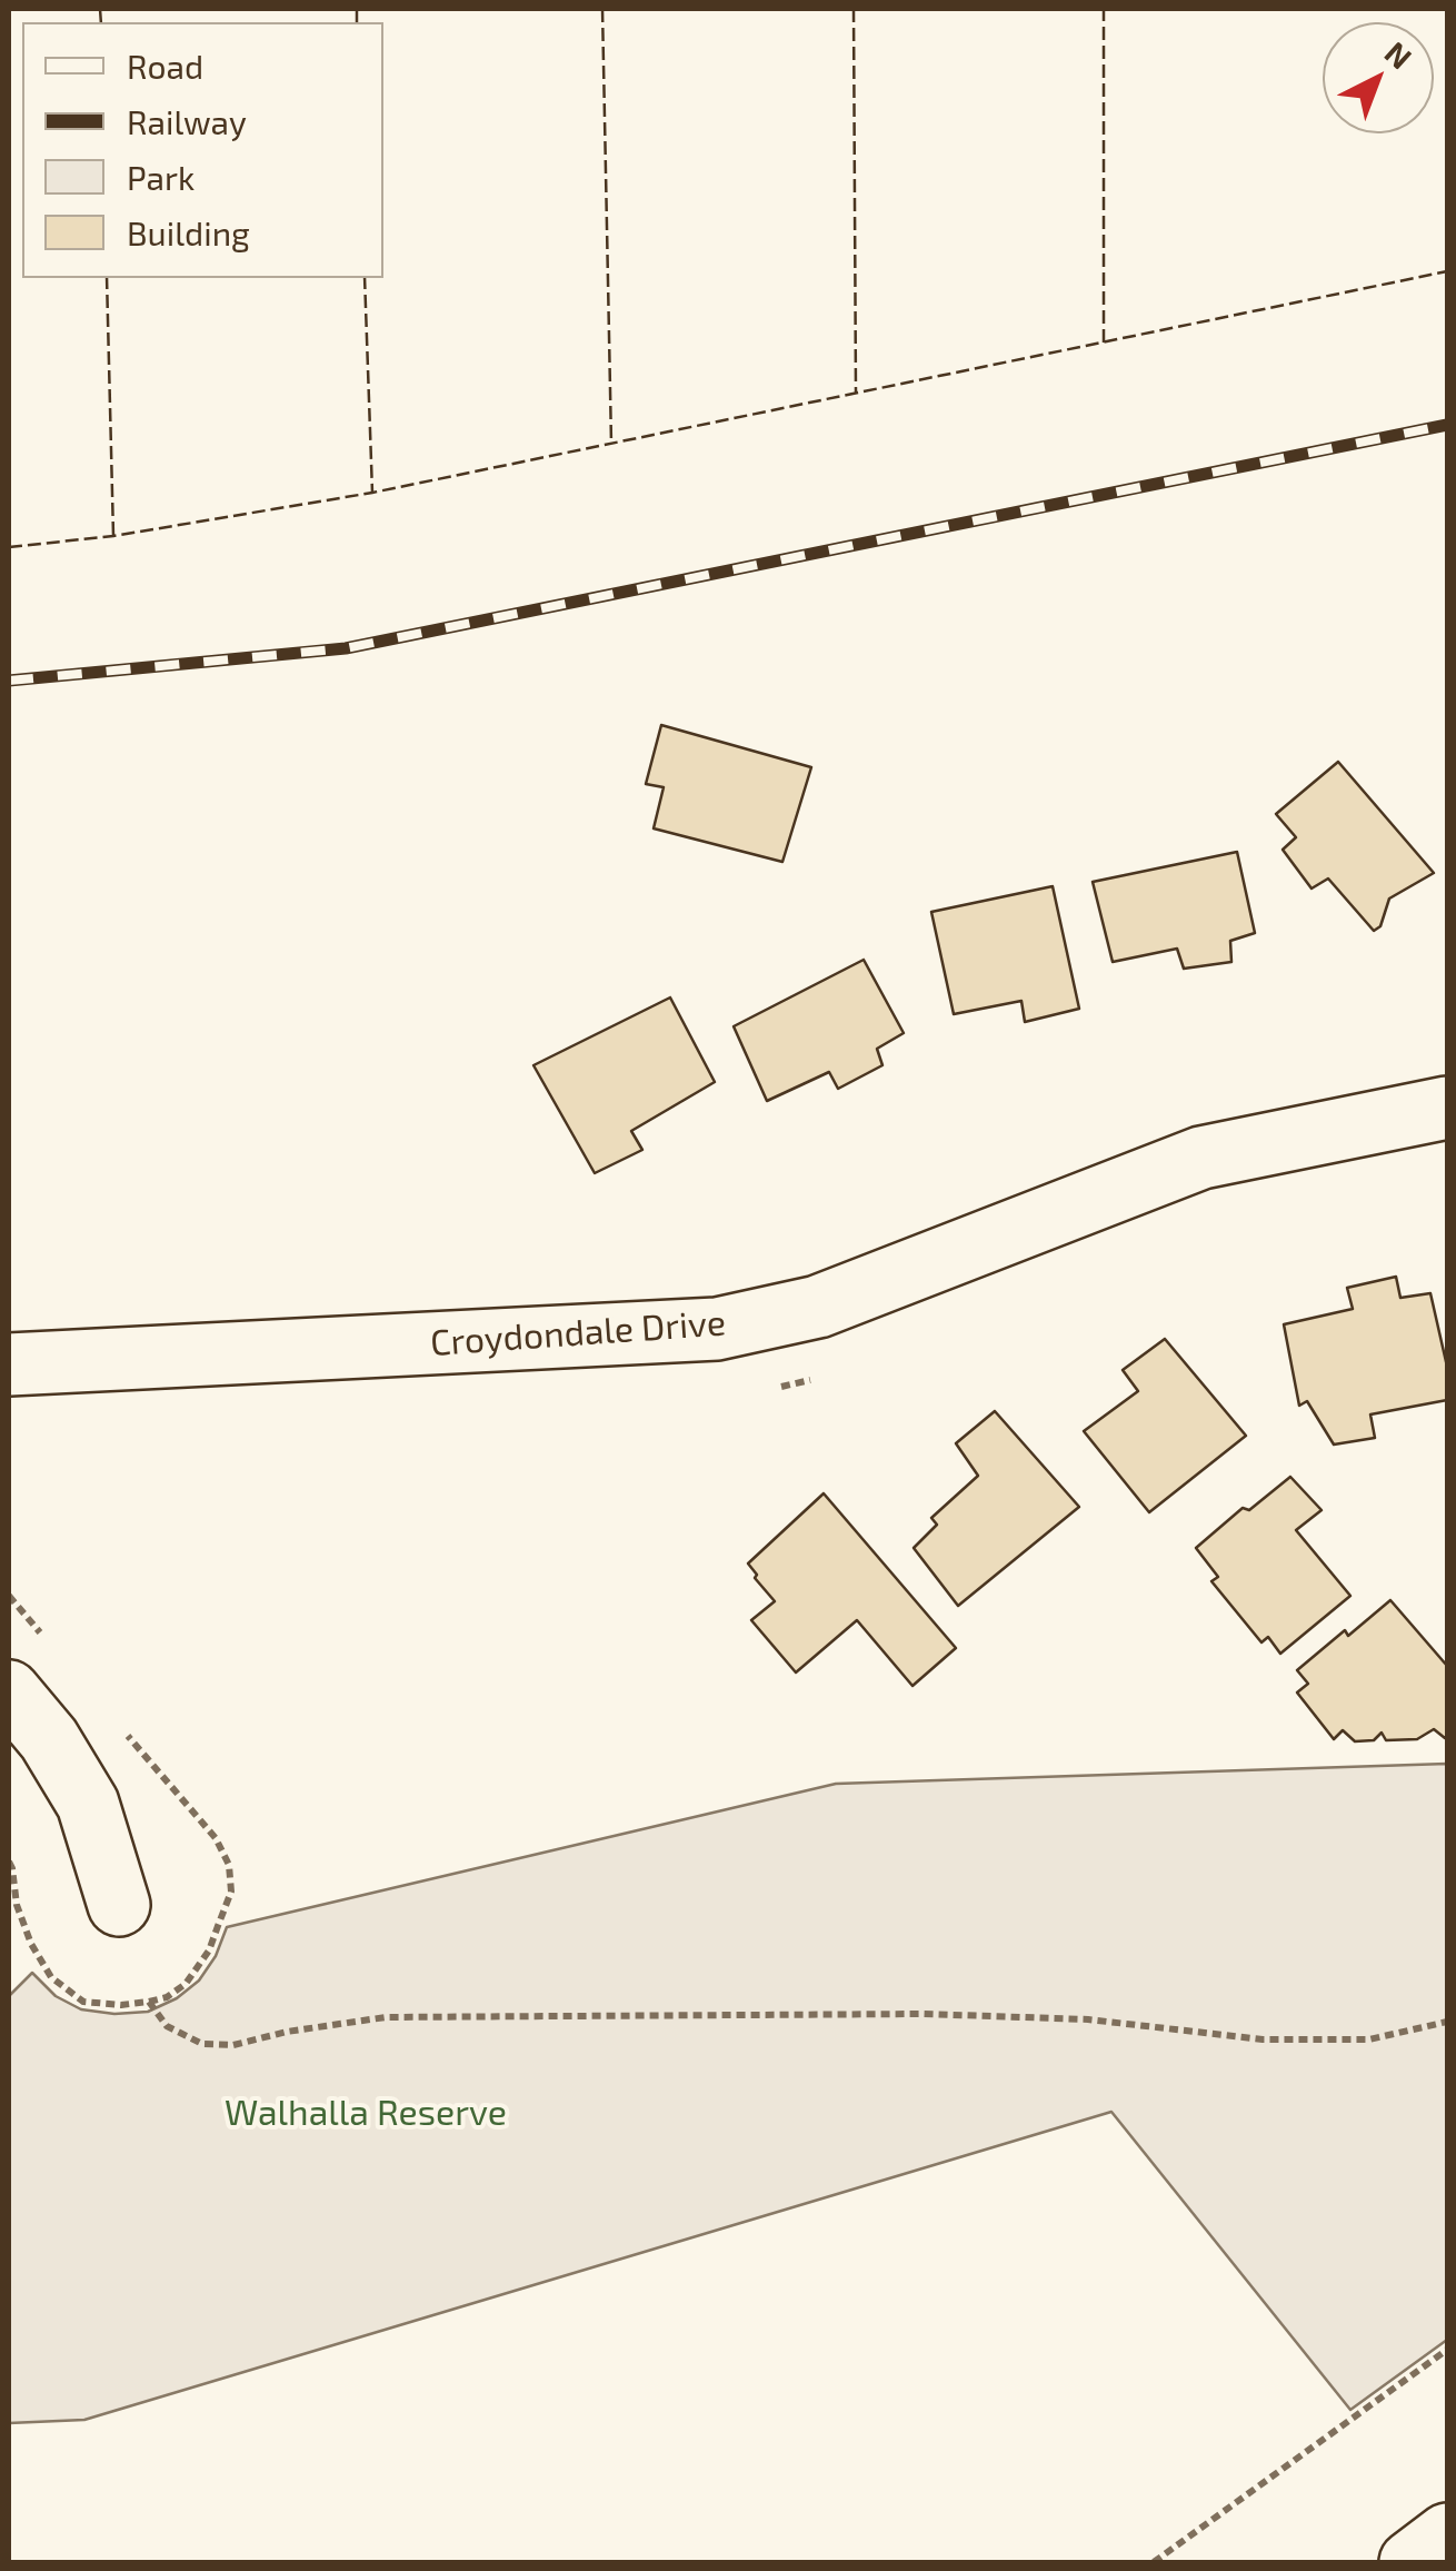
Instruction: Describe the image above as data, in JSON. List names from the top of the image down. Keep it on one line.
{"streets":{"street":["Croydondale Drive"]},"parks":["Walhalla Reserve"],"legend":["Road","Railway","Park","Building"],"north":"top right"}
